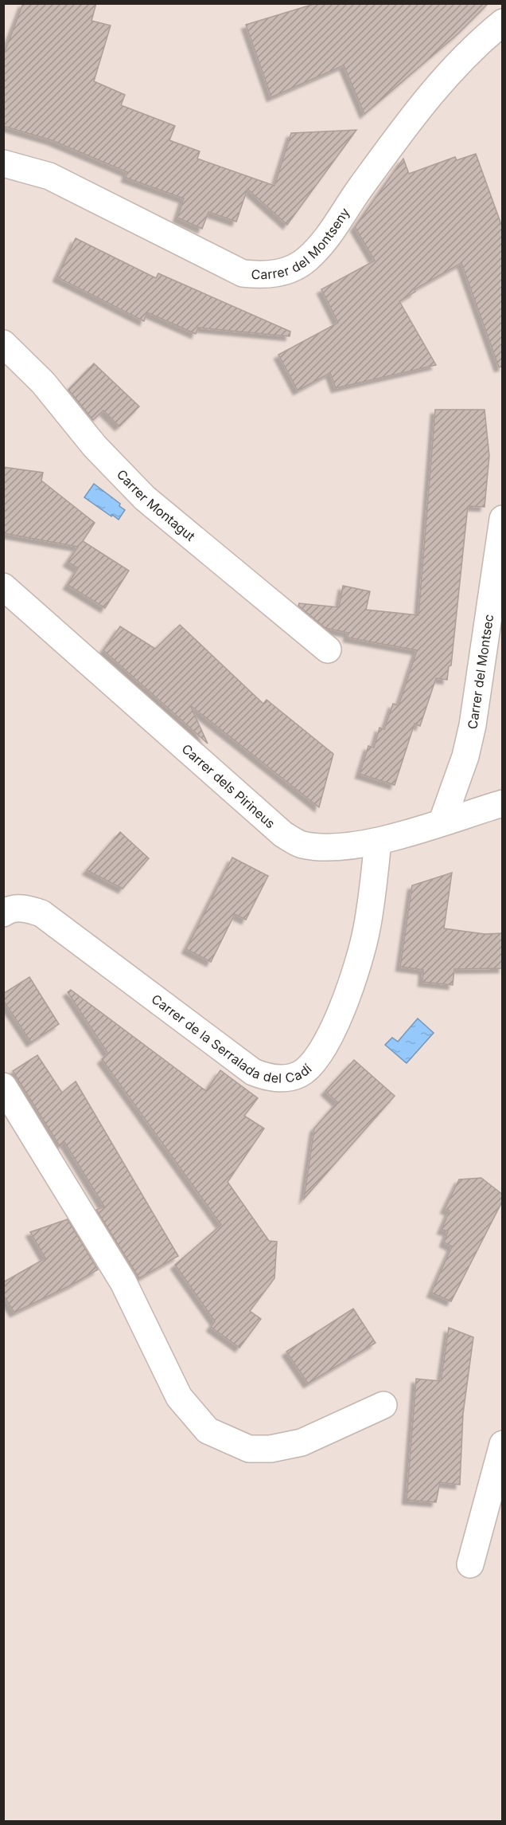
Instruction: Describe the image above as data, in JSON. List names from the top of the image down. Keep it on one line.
{"streets":{"street":["Carrer del Montseny","Carrer Montagut","Carrer del Montsec","Carrer dels Pirineus","Carrer de la Serralada del Cadí"]},"crossings":[["Carrer del Montsec","Carrer dels Pirineus"],["Carrer dels Pirineus","Carrer de la Serralada del Cadí"]]}
